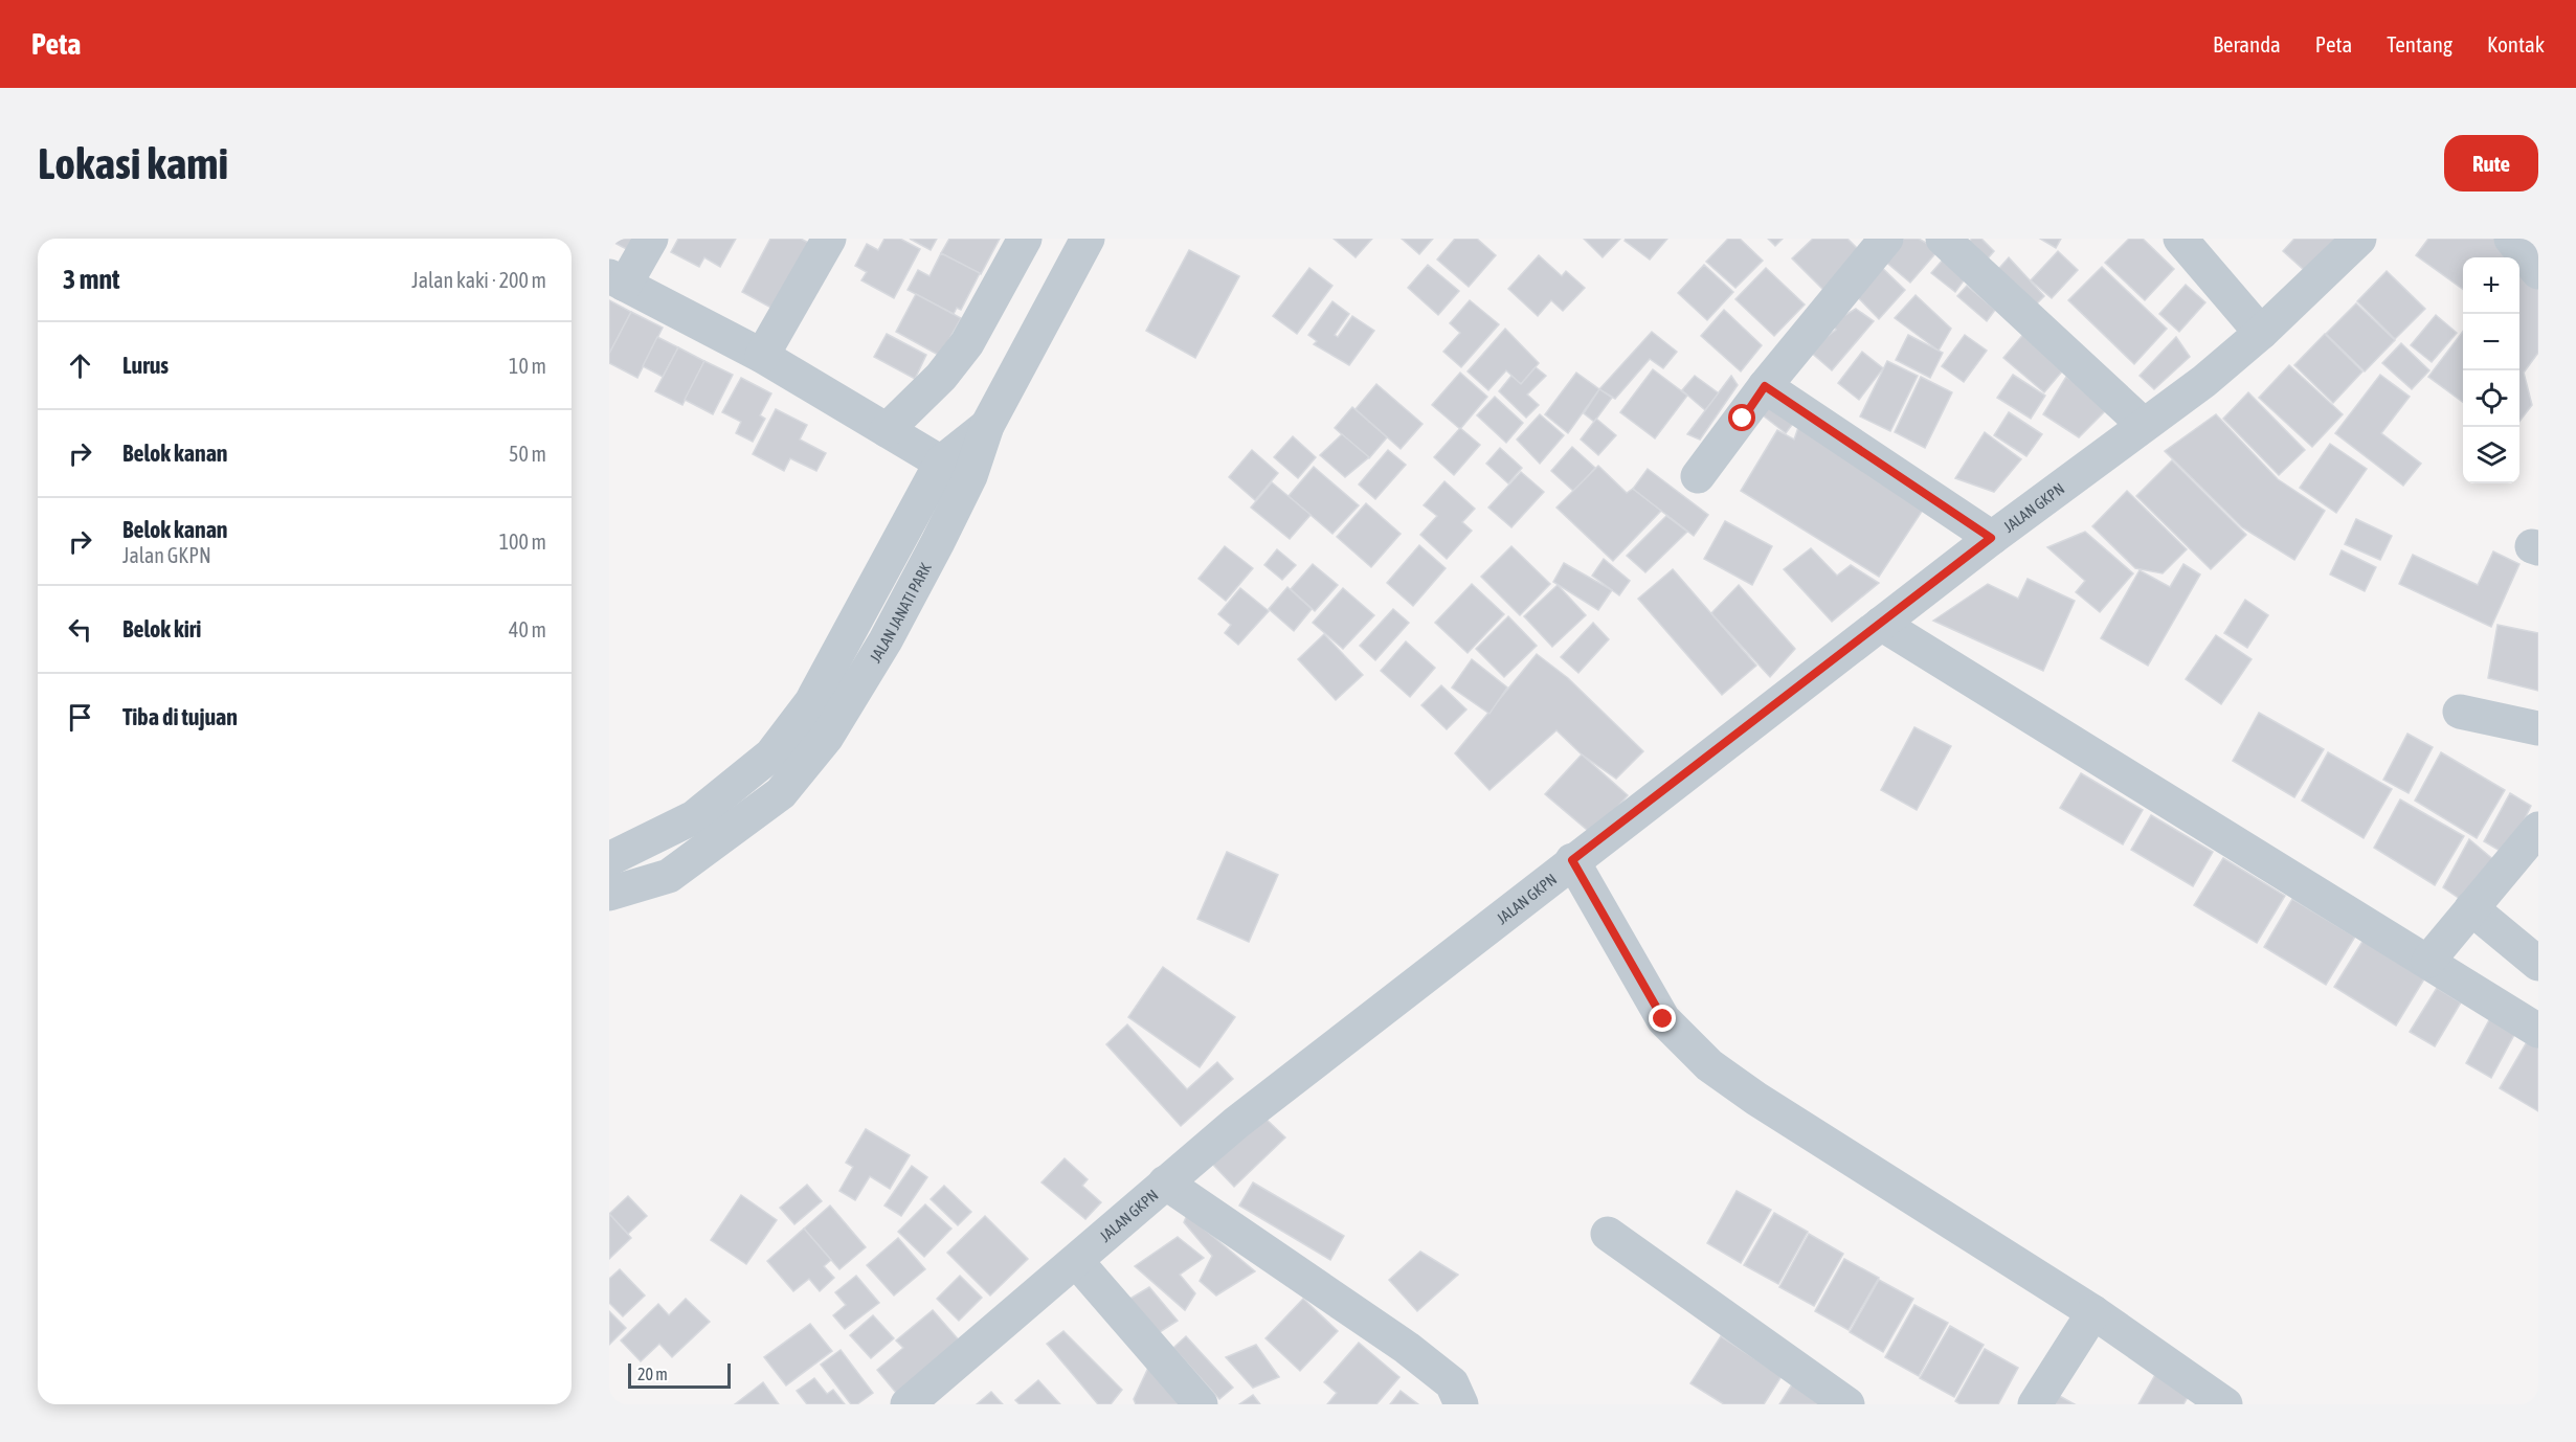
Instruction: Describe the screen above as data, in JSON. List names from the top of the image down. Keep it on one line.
{"streets":{"street":["JALAN GKPN","JALAN JANATI PARK"]},"scale_bar":"20 m","page":{"header":"Peta","nav":["Beranda","Peta","Tentang","Kontak"],"buttons":"Rute","title":"Lokasi kami","heading":["3 mnt","Jalan kaki · 200 m"],"map_buttons":["+","−"],"list":[["Lurus","10 m"],["Belok kanan","50 m"],["Belok kanan","Jalan GKPN","100 m"],["Belok kiri","40 m"],"Tiba di tujuan"],"scale":"20 m"}}
